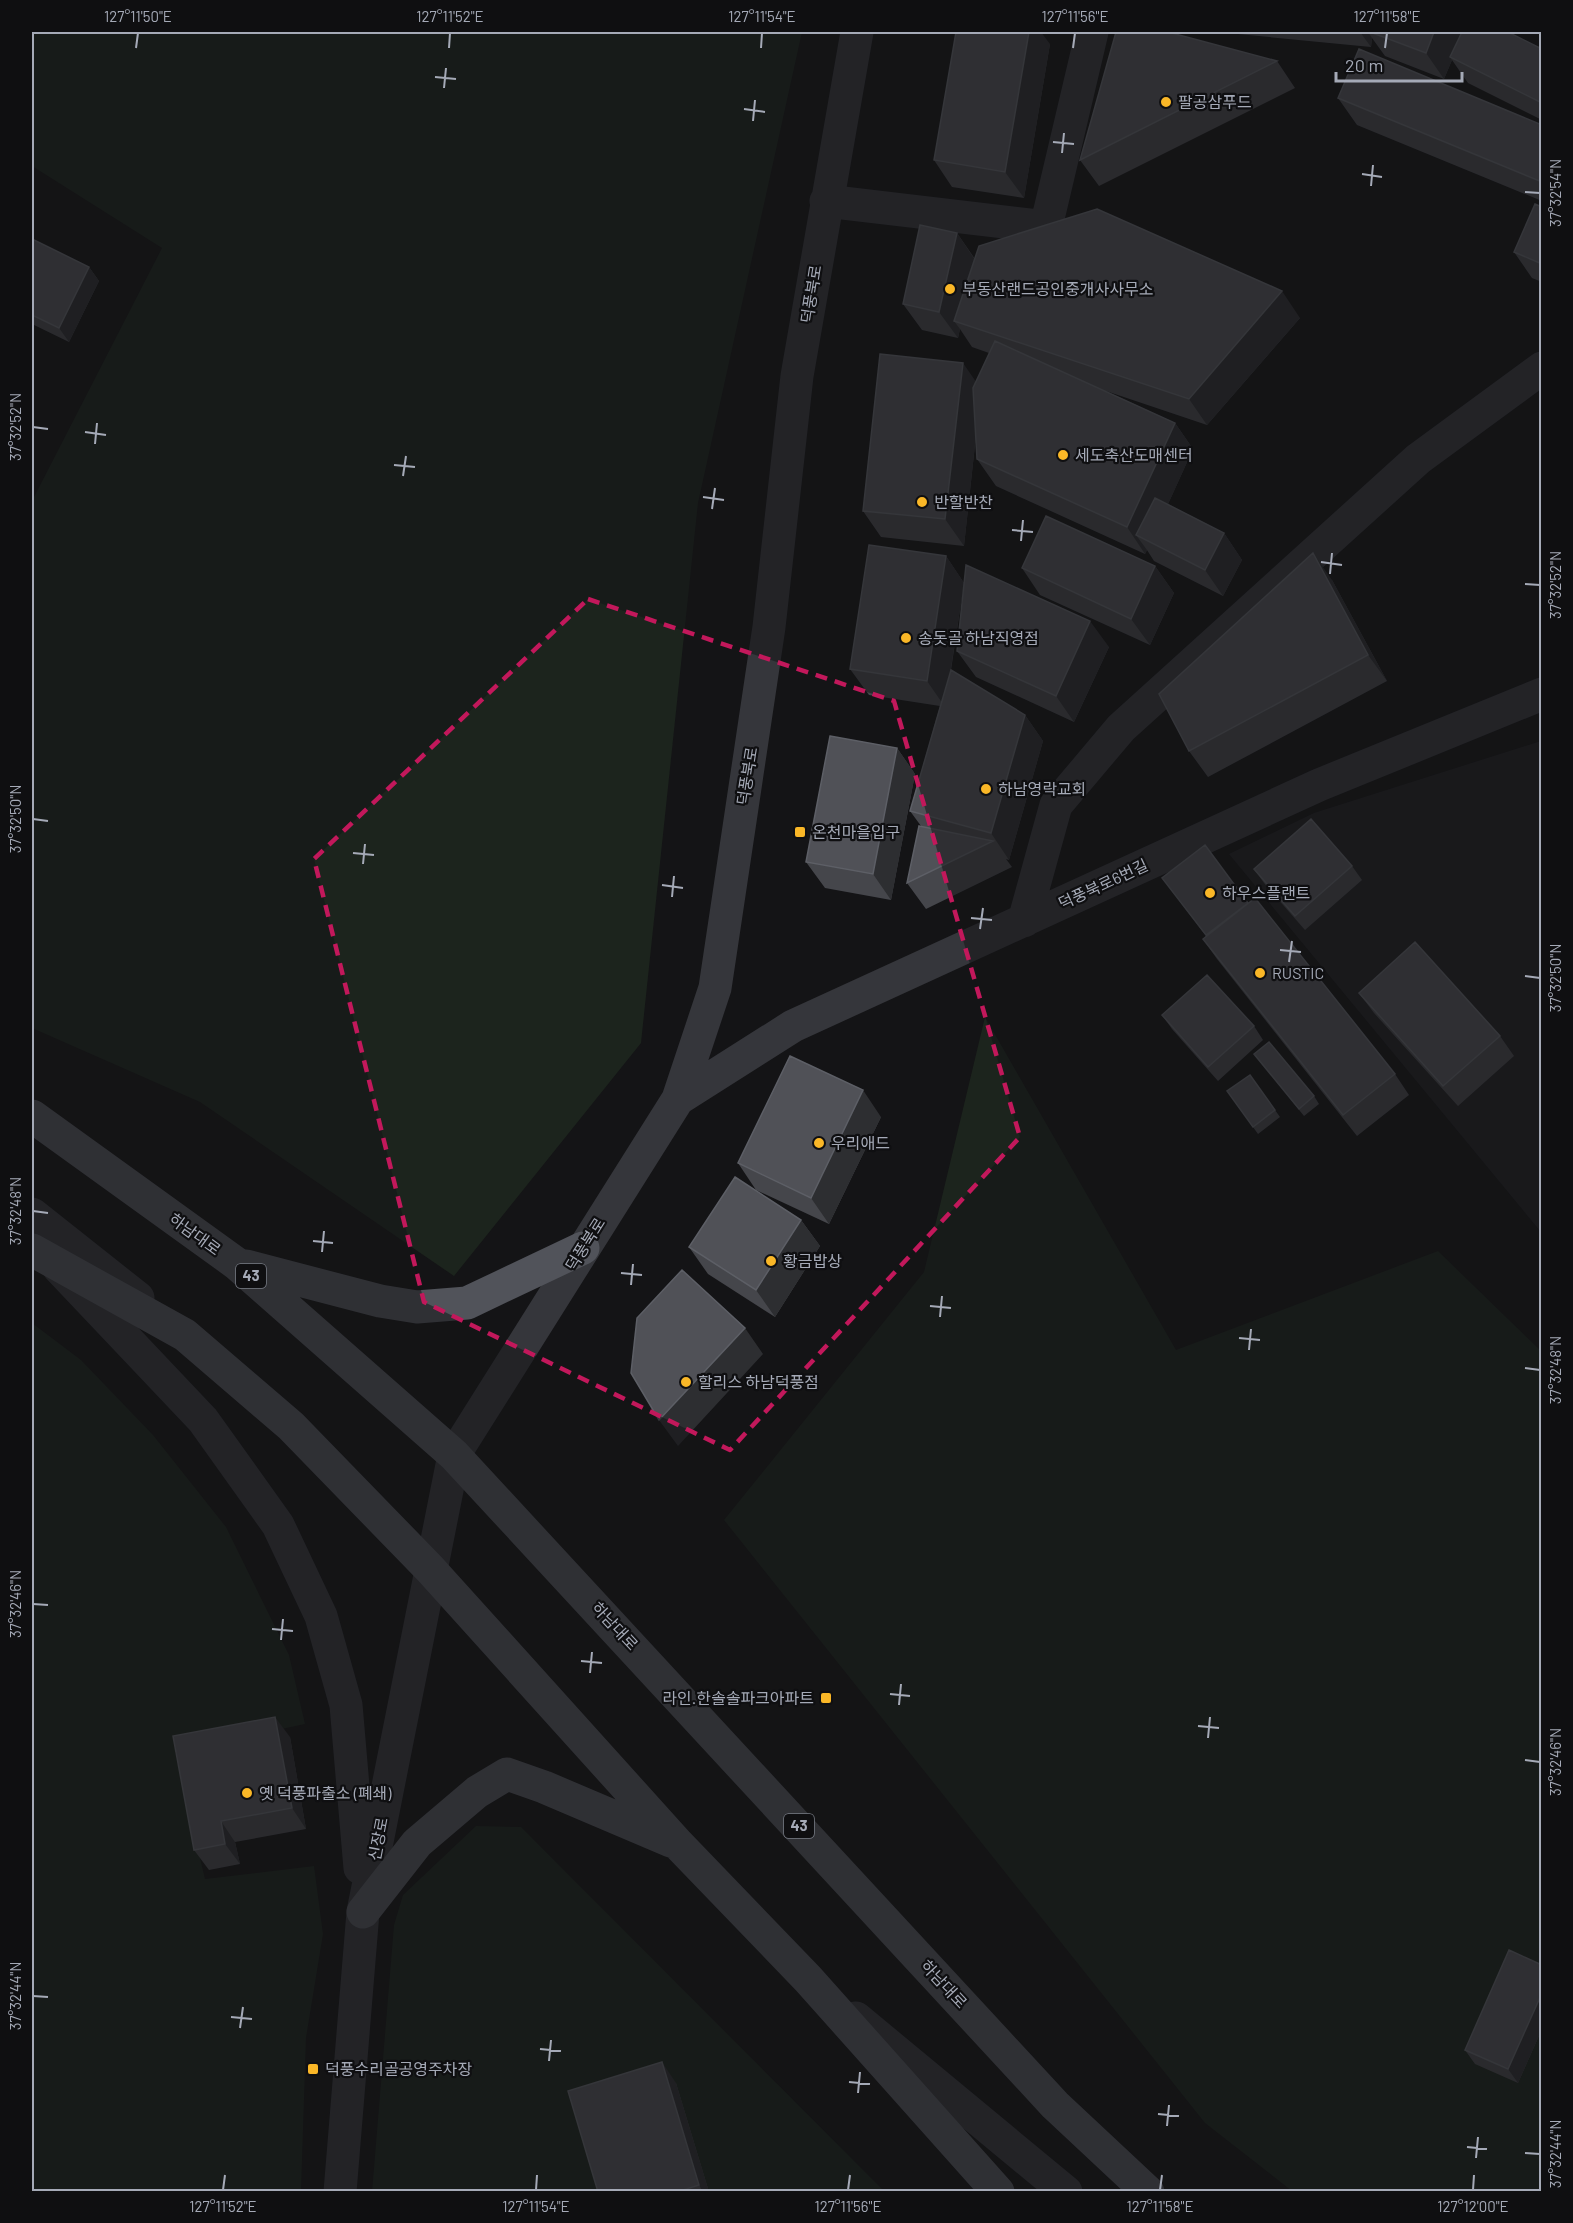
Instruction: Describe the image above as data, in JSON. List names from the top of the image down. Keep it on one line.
{"streets":{"main road":["하남대로","43"],"street":["덕풍북로","덕풍북로6번길","신장로"]},"crossings":[["덕풍북로","덕풍북로6번길"],["덕풍북로","하남대로"],["덕풍북로","신장로"],["하남대로","신장로"]],"places":{"other":["팔공삼푸드","부동산랜드공인중개사사무소","세도축산도매센터","반할반찬","송돗골 하남직영점","하남영락교회","하우스플랜트","RUSTIC","우리애드","황금밥상","할리스 하남덕풍점","옛 덕풍파출소 (폐쇄)"],"transit":["온천마을입구","라인.한솔솔파크아파트","덕풍수리골공영주차장"]},"scale_bar":"20 m","coordinates":["127°11'50\"E","127°11'52\"E","127°11'54\"E","127°11'56\"E","127°11'58\"E","37°32'54\"N","37°32'52\"N","37°32'50\"N","37°32'48\"N","37°32'46\"N","37°32'44\"N","127°12'00\"E"]}
